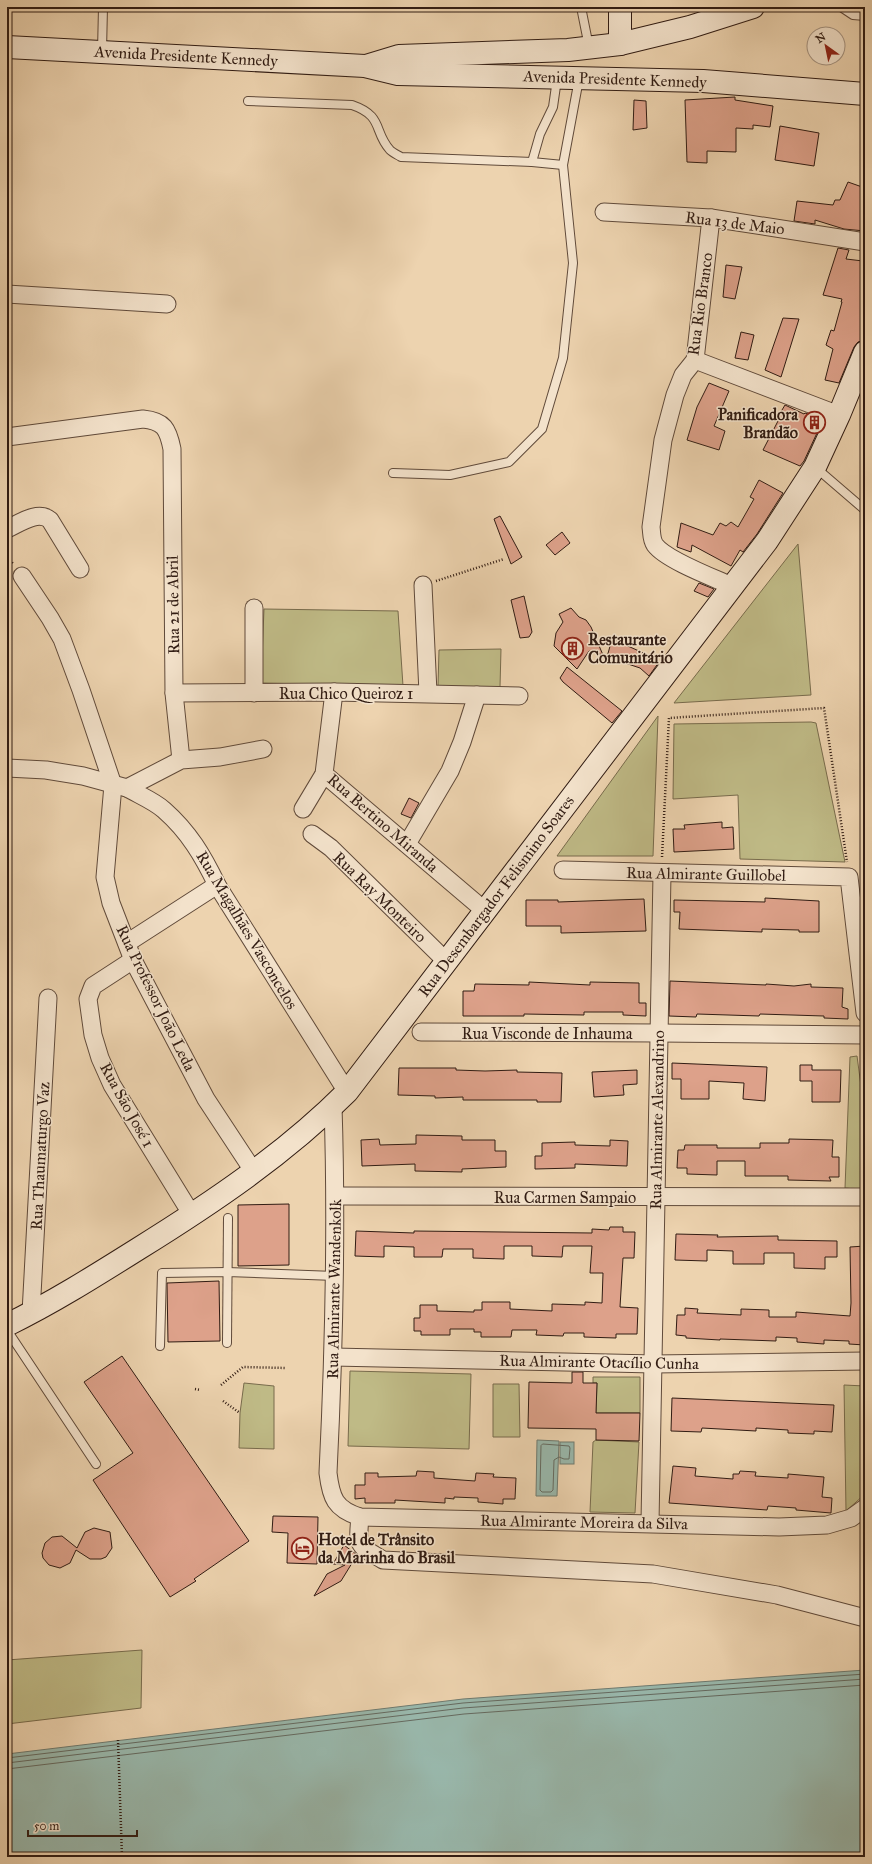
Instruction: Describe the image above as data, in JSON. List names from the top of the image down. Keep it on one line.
{"streets":{"street":["Avenida Presidente Kennedy","Rua 13 de Maio","Rua Rio Branco","Rua 21 de Abril","Rua Chico Queiroz 1","Rua Bertino Miranda","Rua Almirante Guillobel","Rua Desembargador Felismino Soares","Rua Ray Monteiro","Rua Magalhães Vasconcelos","Rua Professor João Leda","Rua Visconde de Inhauma","Rua São José 1","Rua Almirante Alexandrino","Rua Thaumaturgo Vaz","Rua Carmen Sampaio","Rua Almirante Wandenkolk","Rua Almirante Otacílio Cunha","Rua Almirante Moreira da Silva"]},"crossings":[["Rua 13 de Maio","Rua Rio Branco"],["Rua Rio Branco","Rua Desembargador Felismino Soares"],["Rua 21 de Abril","Rua Chico Queiroz 1"],["Rua Chico Queiroz 1","Rua Bertino Miranda"],["Rua Bertino Miranda","Rua Desembargador Felismino Soares"],["Rua Almirante Guillobel","Rua Almirante Alexandrino"],["Rua Desembargador Felismino Soares","Rua Ray Monteiro"],["Rua Desembargador Felismino Soares","Rua Magalhães Vasconcelos"],["Rua Desembargador Felismino Soares","Rua Professor João Leda"],["Rua Desembargador Felismino Soares","Rua São José 1"],["Rua Desembargador Felismino Soares","Rua Thaumaturgo Vaz"],["Rua Desembargador Felismino Soares","Rua Almirante Wandenkolk"],["Rua Magalhães Vasconcelos","Rua Professor João Leda"],["Rua Magalhães Vasconcelos","Rua Almirante Wandenkolk"],["Rua Professor João Leda","Rua São José 1"],["Rua Visconde de Inhauma","Rua Almirante Alexandrino"],["Rua Almirante Alexandrino","Rua Carmen Sampaio"],["Rua Almirante Alexandrino","Rua Almirante Otacílio Cunha"],["Rua Almirante Alexandrino","Rua Almirante Moreira da Silva"],["Rua Carmen Sampaio","Rua Almirante Wandenkolk"],["Rua Almirante Wandenkolk","Rua Almirante Otacílio Cunha"],["Rua Almirante Wandenkolk","Rua Almirante Moreira da Silva"]],"places":{"building":["Panificadora Brandão","Restaurante Comunitário"],"hotel":["Hotel de Trânsito da Marinha do Brasil"]},"scale_bar":"50 m","north":"top left"}
